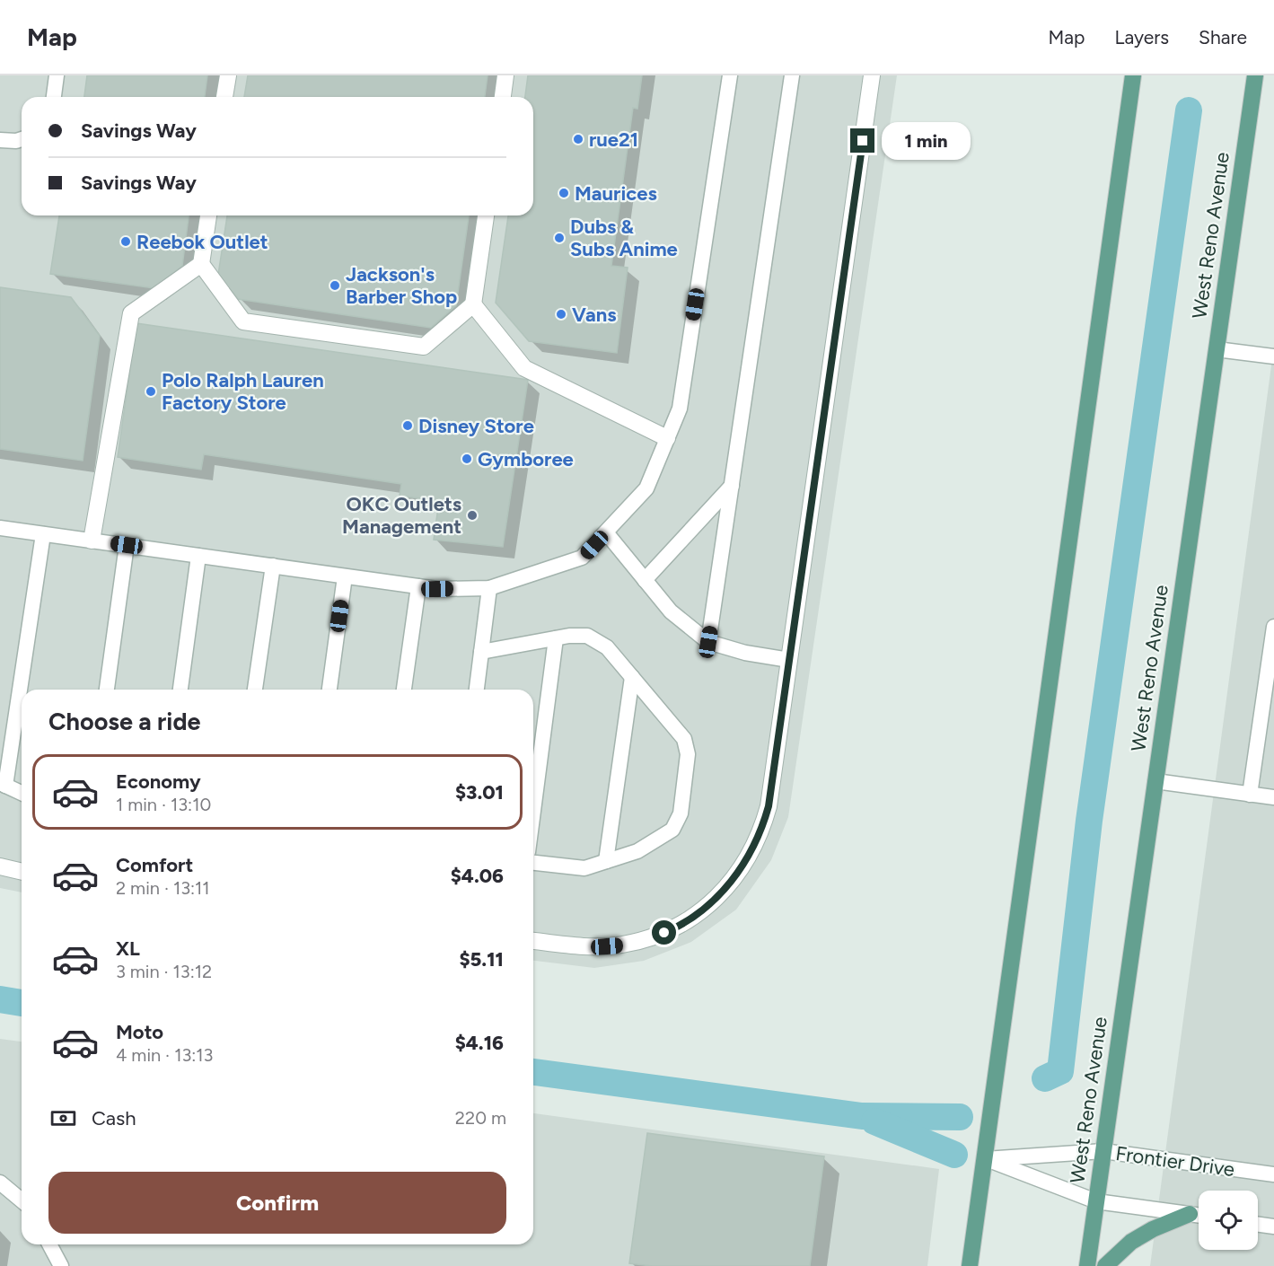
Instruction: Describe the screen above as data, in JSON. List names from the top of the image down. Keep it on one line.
{"streets":{"main road":["West Reno Avenue"],"lane":["Frontier Drive"]},"crossings":[["West Reno Avenue","Frontier Drive"]],"places":["rue21","Maurices","Dubs & Subs Anime","Reebok Outlet","Jackson's Barber Shop","Vans","Polo Ralph Lauren Factory Store","Disney Store","Gymboree","OKC Outlets Management"],"page":{"header":"Map","nav":["Map","Layers","Share"],"banner":["Savings Way","Savings Way"],"bubble":"1 min","heading":"Choose a ride","list":[{"name":"Economy","note":"1 min · 13:10","value":"$3.01"},{"name":"Comfort","note":"2 min · 13:11","value":"$4.06"},{"name":"XL","note":"3 min · 13:12","value":"$5.11"},{"name":"Moto","note":"4 min · 13:13","value":"$4.16"}],"pay":["Cash","220 m"],"buttons":"Confirm"}}
